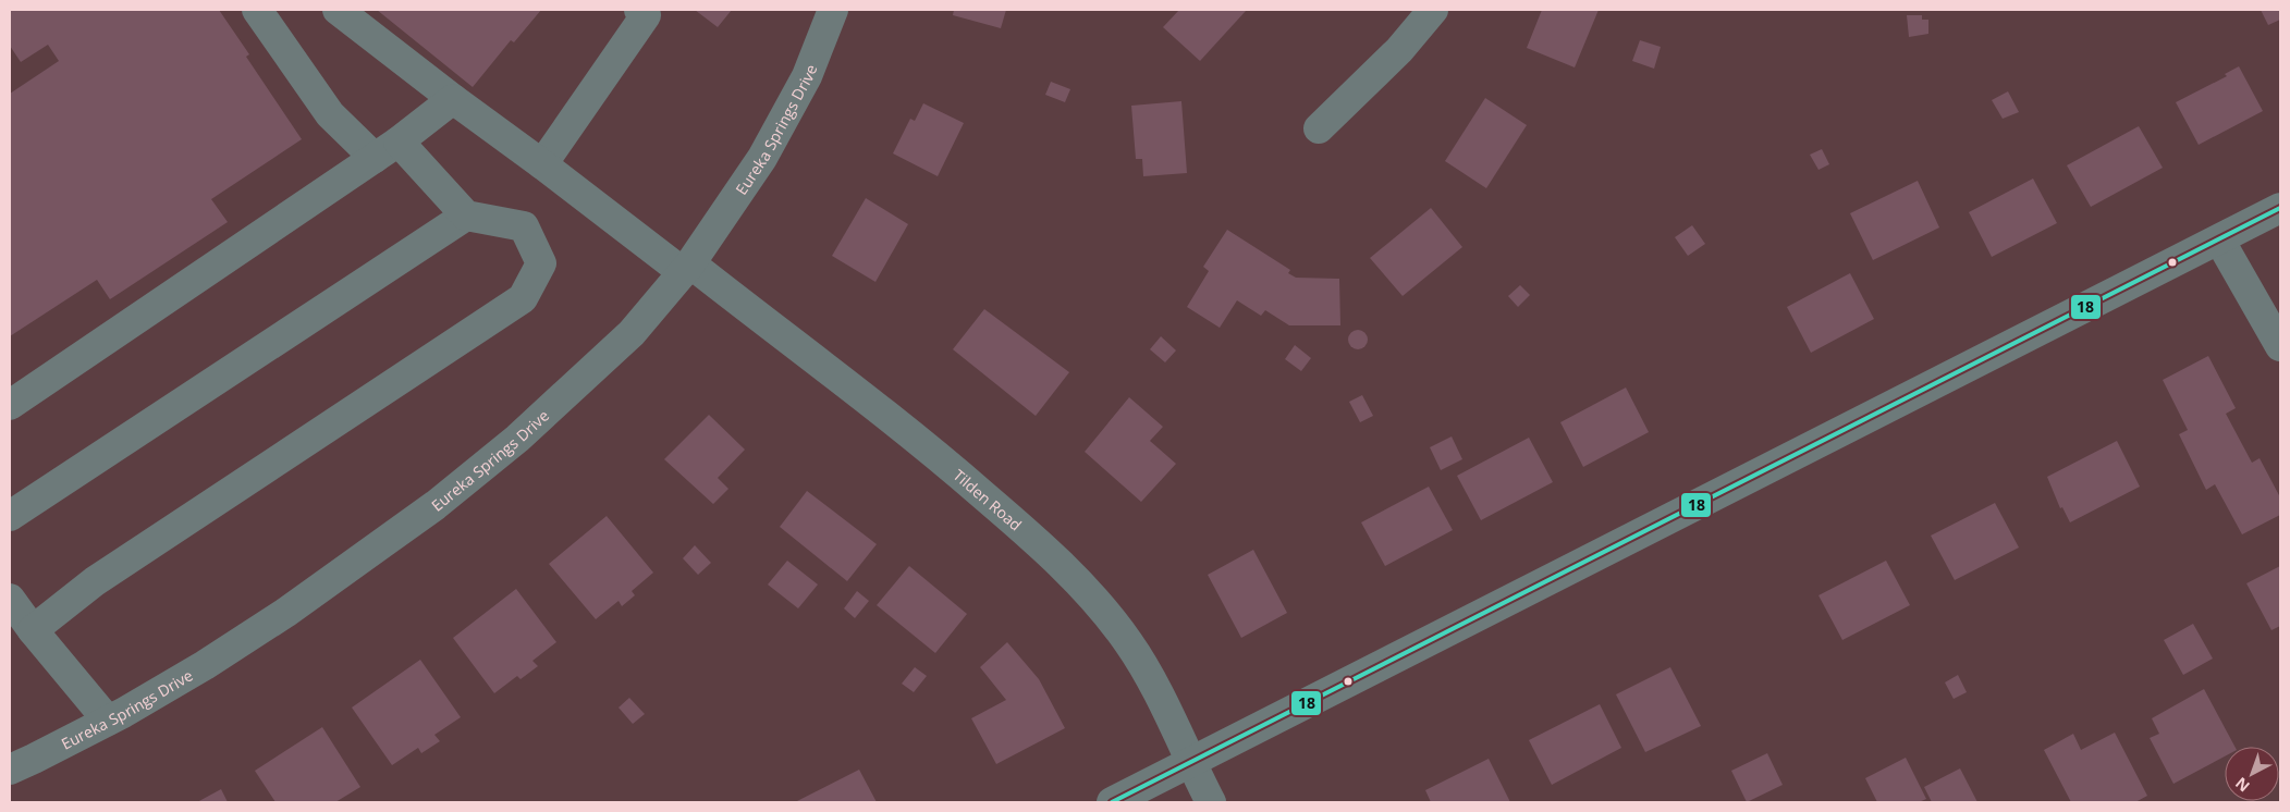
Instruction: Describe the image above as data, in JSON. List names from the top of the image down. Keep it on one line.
{"streets":{"street":["Eureka Springs Drive","Tilden Road"]},"crossings":[["Eureka Springs Drive","Tilden Road"]],"lines":["transit line 18"],"north":"bottom left"}
